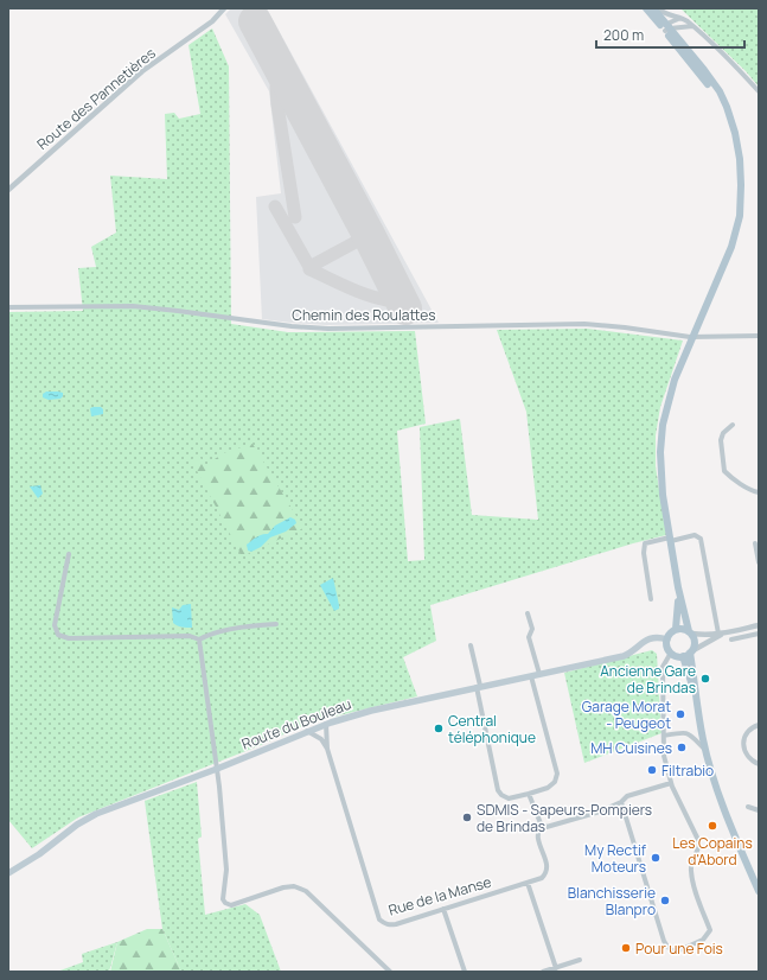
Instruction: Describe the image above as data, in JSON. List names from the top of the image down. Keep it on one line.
{"streets":{"main road":["Route du Bouleau"],"street":["Route des Pannetières","Chemin des Roulattes","Rue de la Manse"]},"crossings":[["Route du Bouleau","Rue de la Manse"]],"places":["Ancienne Gare de Brindas","Garage Morat - Peugeot","Central téléphonique","MH Cuisines","Filtrabio","SDMIS - Sapeurs-Pompiers de Brindas","Les Copains d'Abord","My Rectif Moteurs","Blanchisserie Blanpro","Pour une Fois"],"scale_bar":"200 m"}
